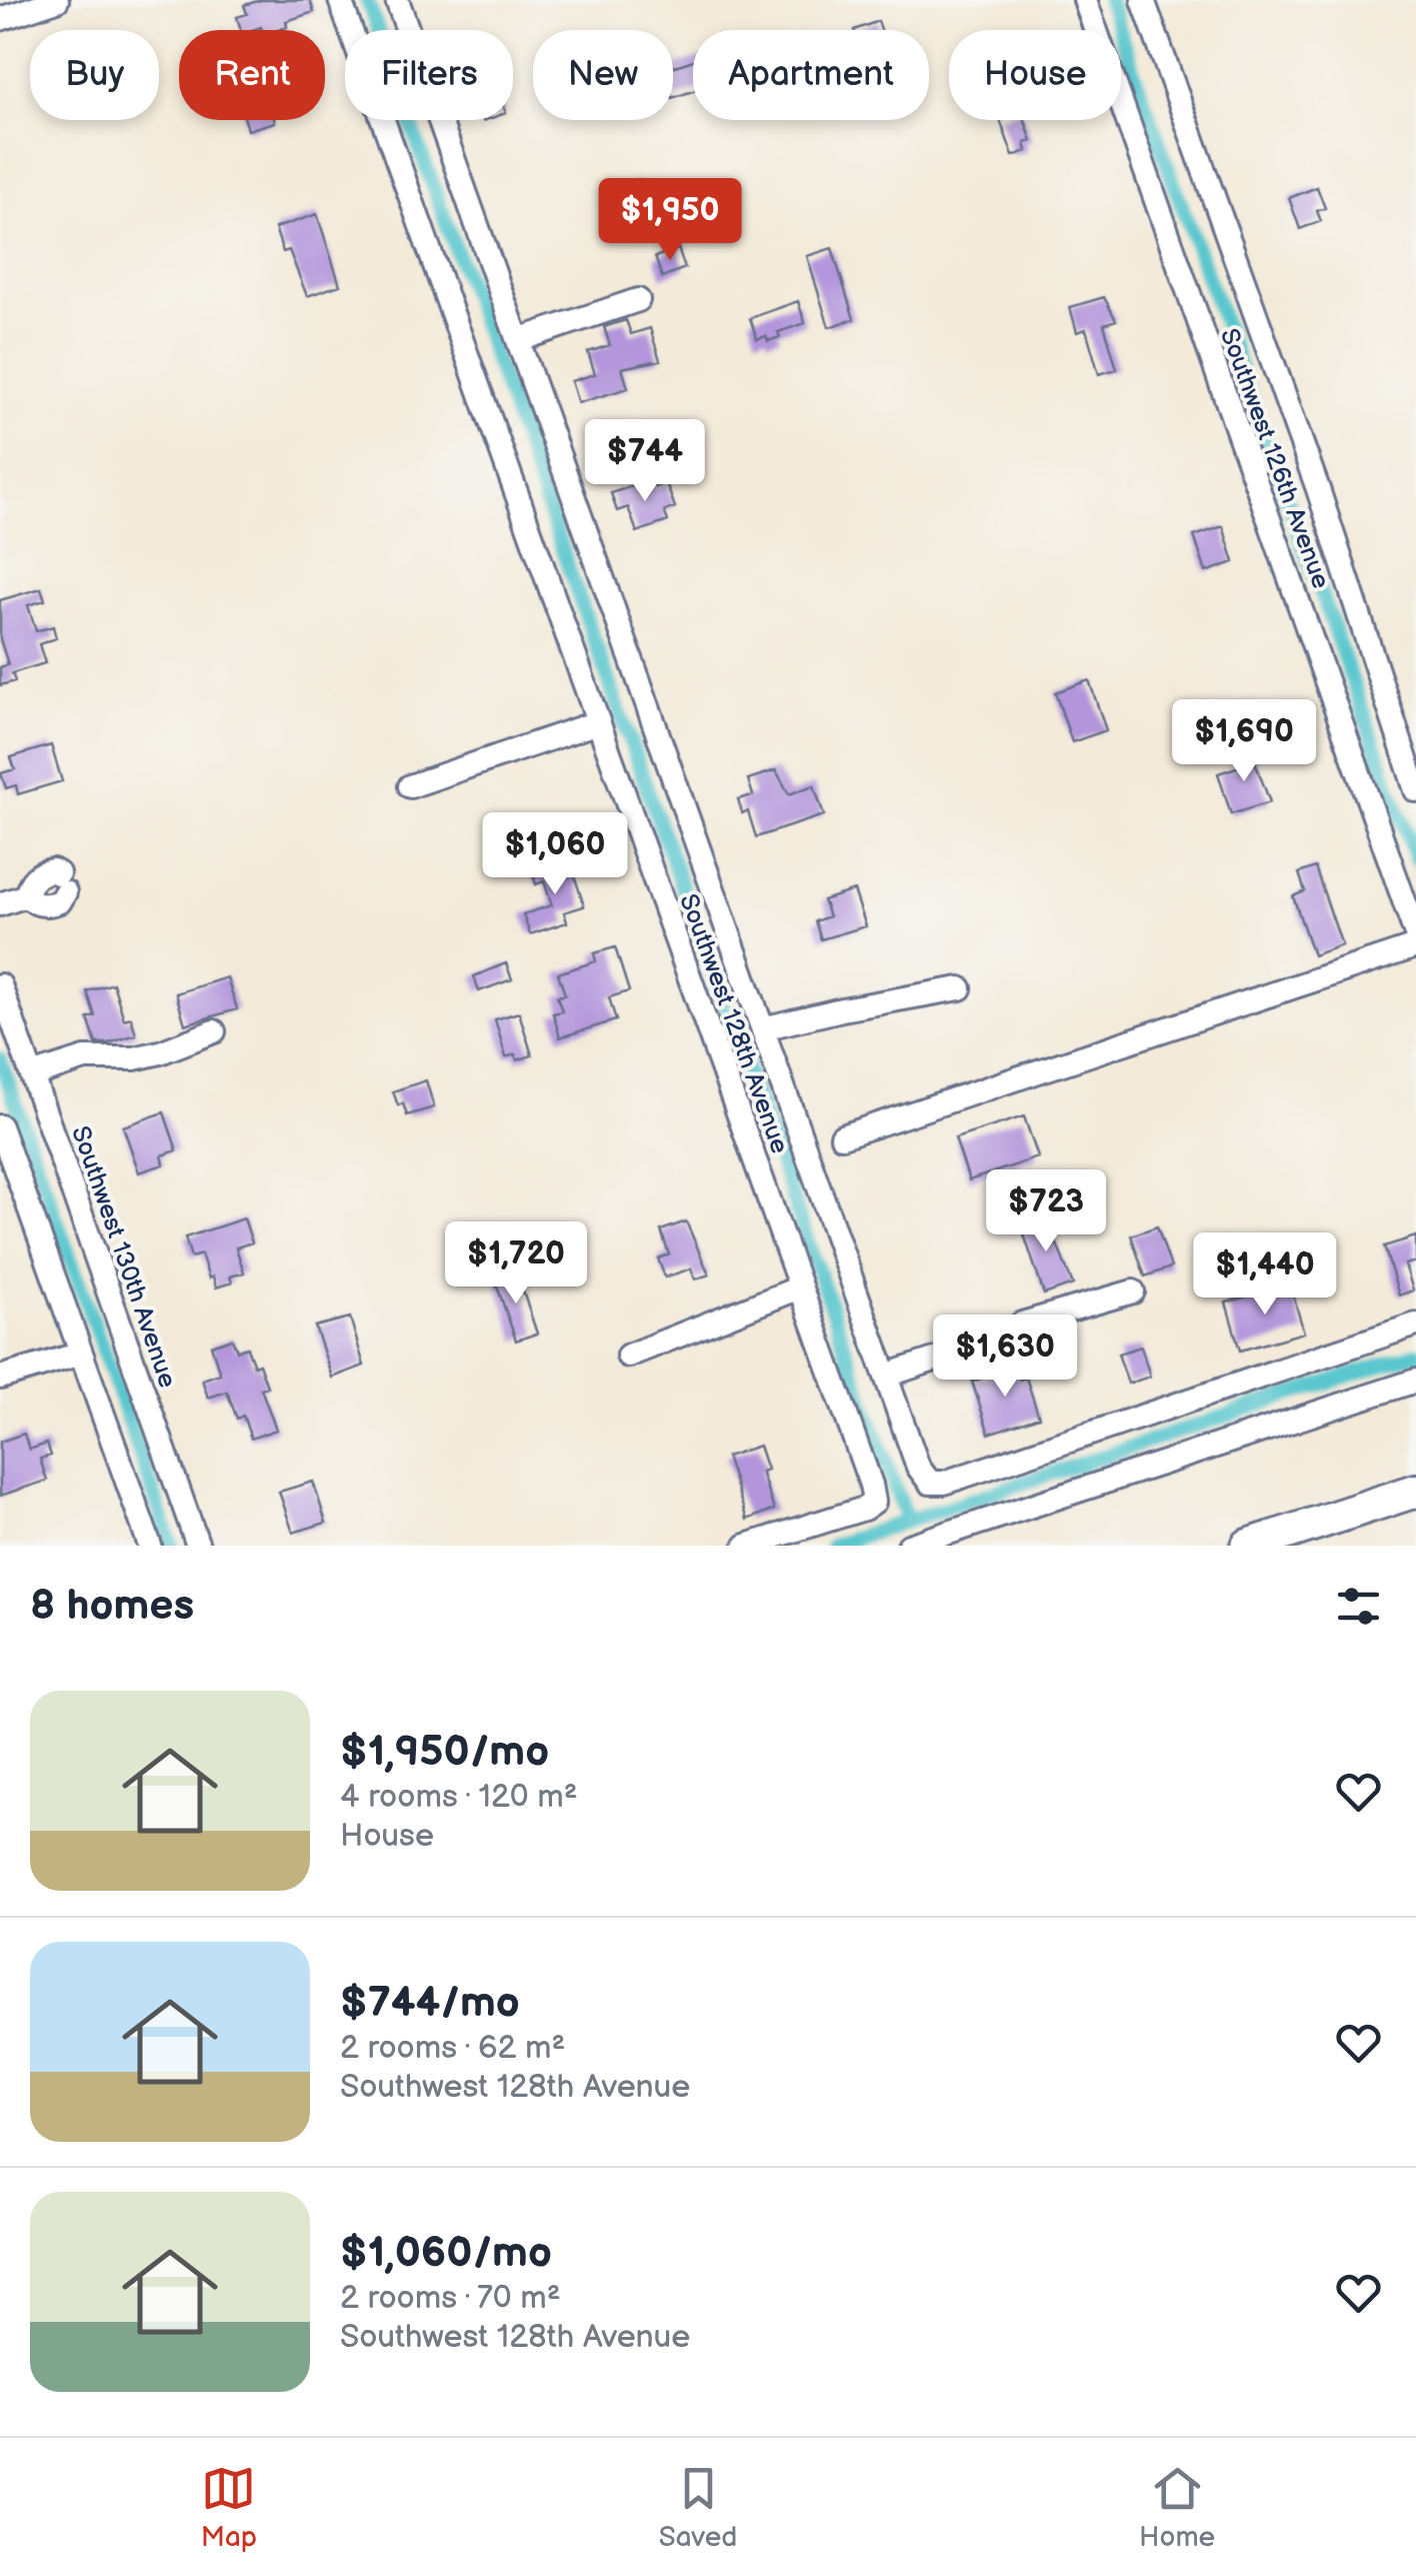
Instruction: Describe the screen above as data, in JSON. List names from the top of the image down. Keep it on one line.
{"streets":{"street":["Southwest 126th Avenue","Southwest 128th Avenue","Southwest 130th Avenue"]},"page":{"chip":["Buy","Rent","Filters","New","Apartment","House"],"price":["$1,950","$744","$1,690","$1,060","$723","$1,720","$1,440","$1,630"],"heading":"8 homes","list":[{"name":"$1,950/mo","note":"4 rooms · 120 m² · House"},{"name":"$744/mo","note":"2 rooms · 62 m² · Southwest 128th Avenue"},{"name":"$1,060/mo","note":"2 rooms · 70 m² · Southwest 128th Avenue"}],"tabs":["Map","Saved","Home"]}}
